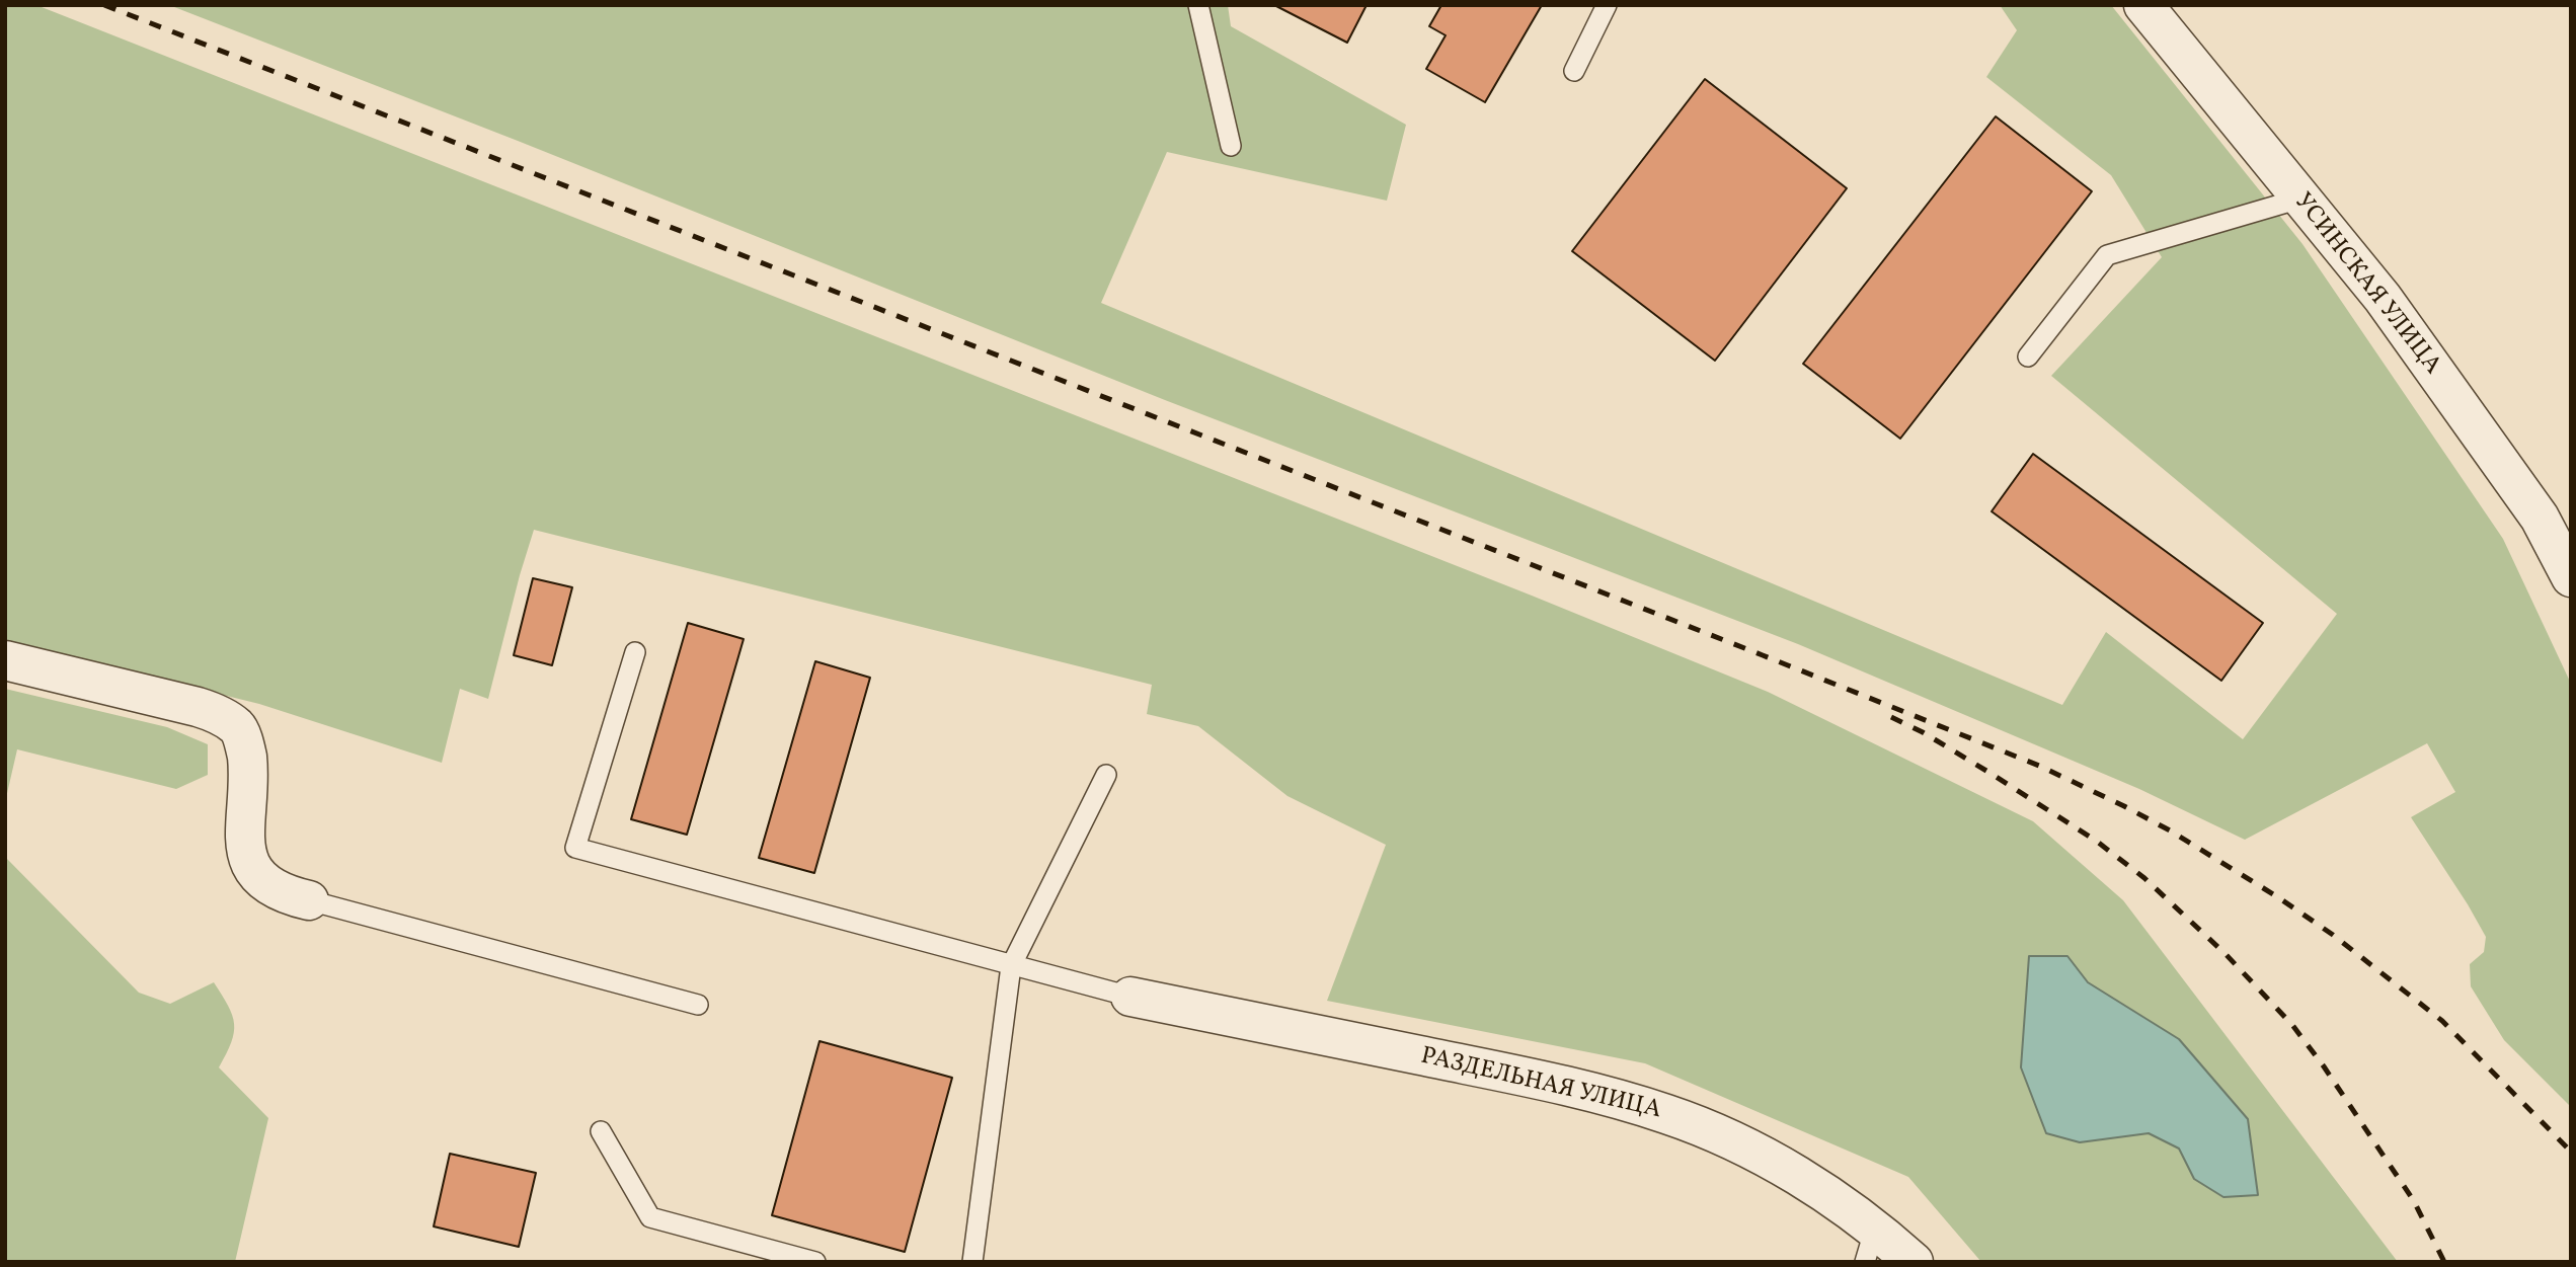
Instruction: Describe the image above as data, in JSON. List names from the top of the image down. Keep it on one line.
{"streets":{"street":["УСИНСКАЯ УЛИЦА","РАЗДЕЛЬНАЯ УЛИЦА"]}}
